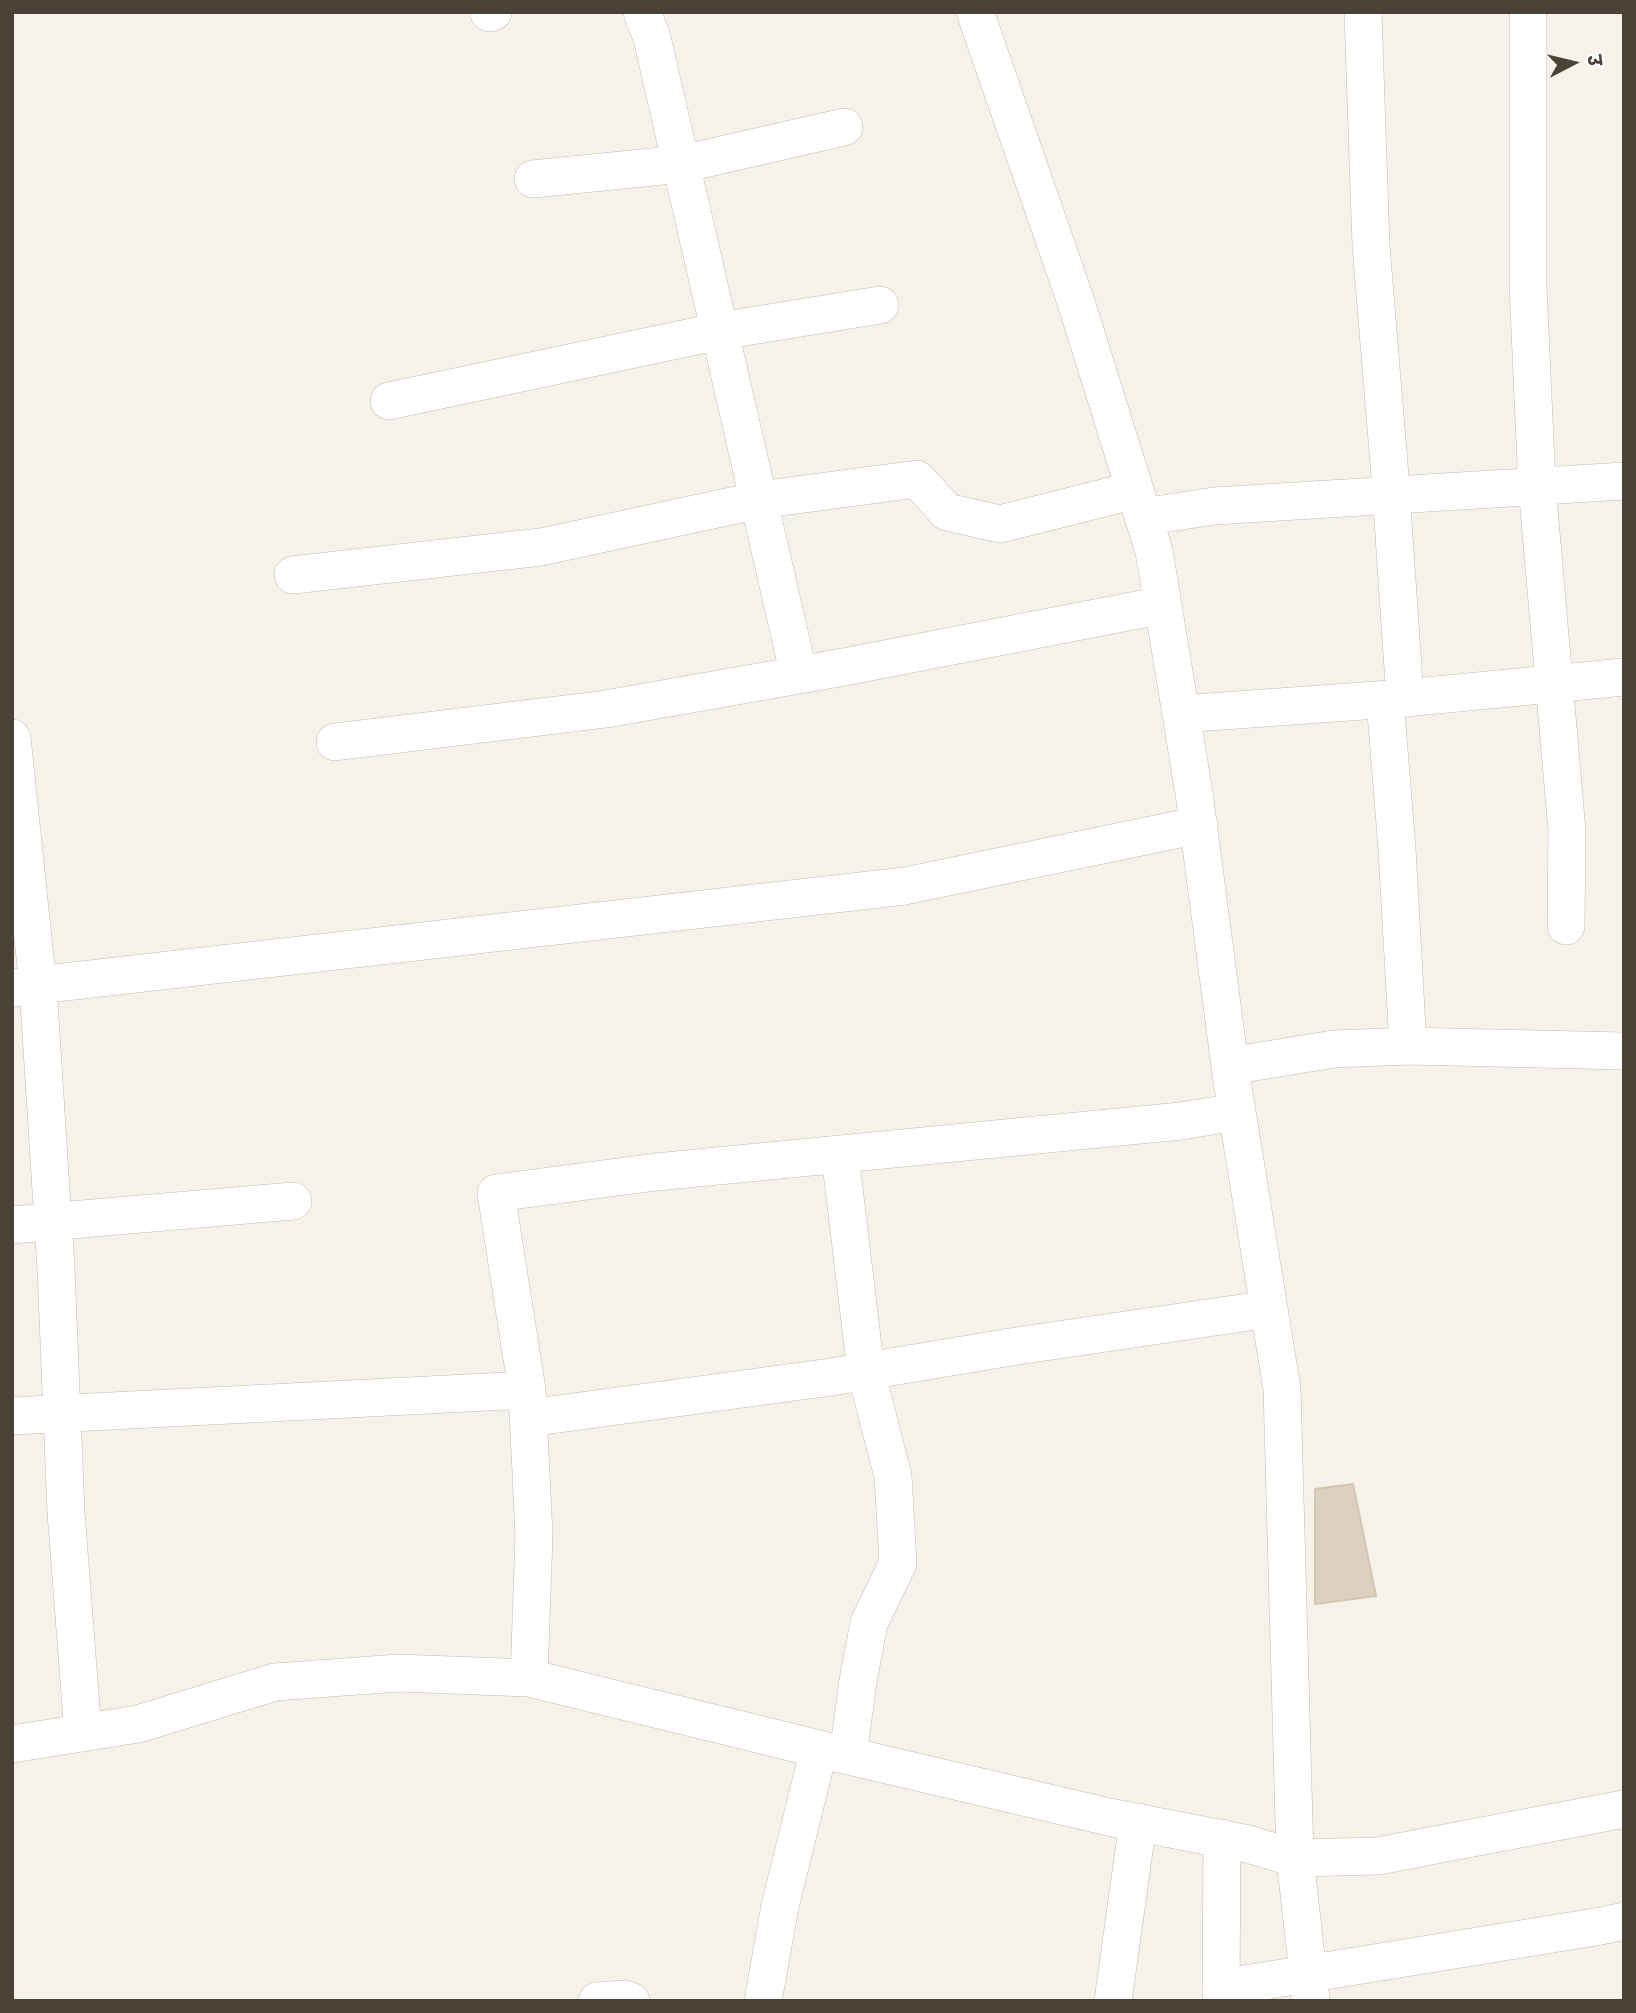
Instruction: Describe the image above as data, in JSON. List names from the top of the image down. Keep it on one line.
{"north":"right"}
